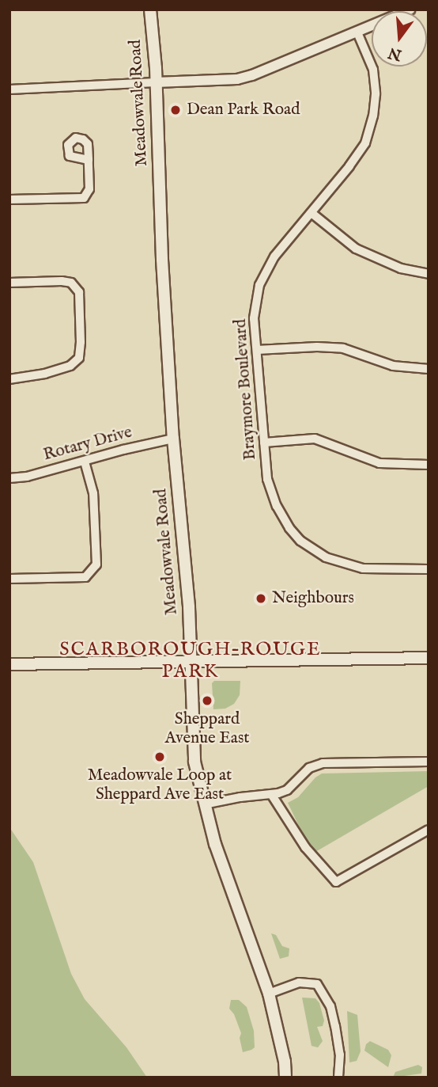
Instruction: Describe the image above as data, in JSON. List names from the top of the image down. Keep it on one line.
{"streets":{"main road":["Meadowvale Road"],"street":["Braymore Boulevard","Rotary Drive"]},"crossings":[["Meadowvale Road","Rotary Drive"]],"districts":["SCARBOROUGH–ROUGE PARK"],"places":["Dean Park Road","Neighbours","Sheppard Avenue East","Meadowvale Loop at Sheppard Ave East"],"north":"bottom"}
